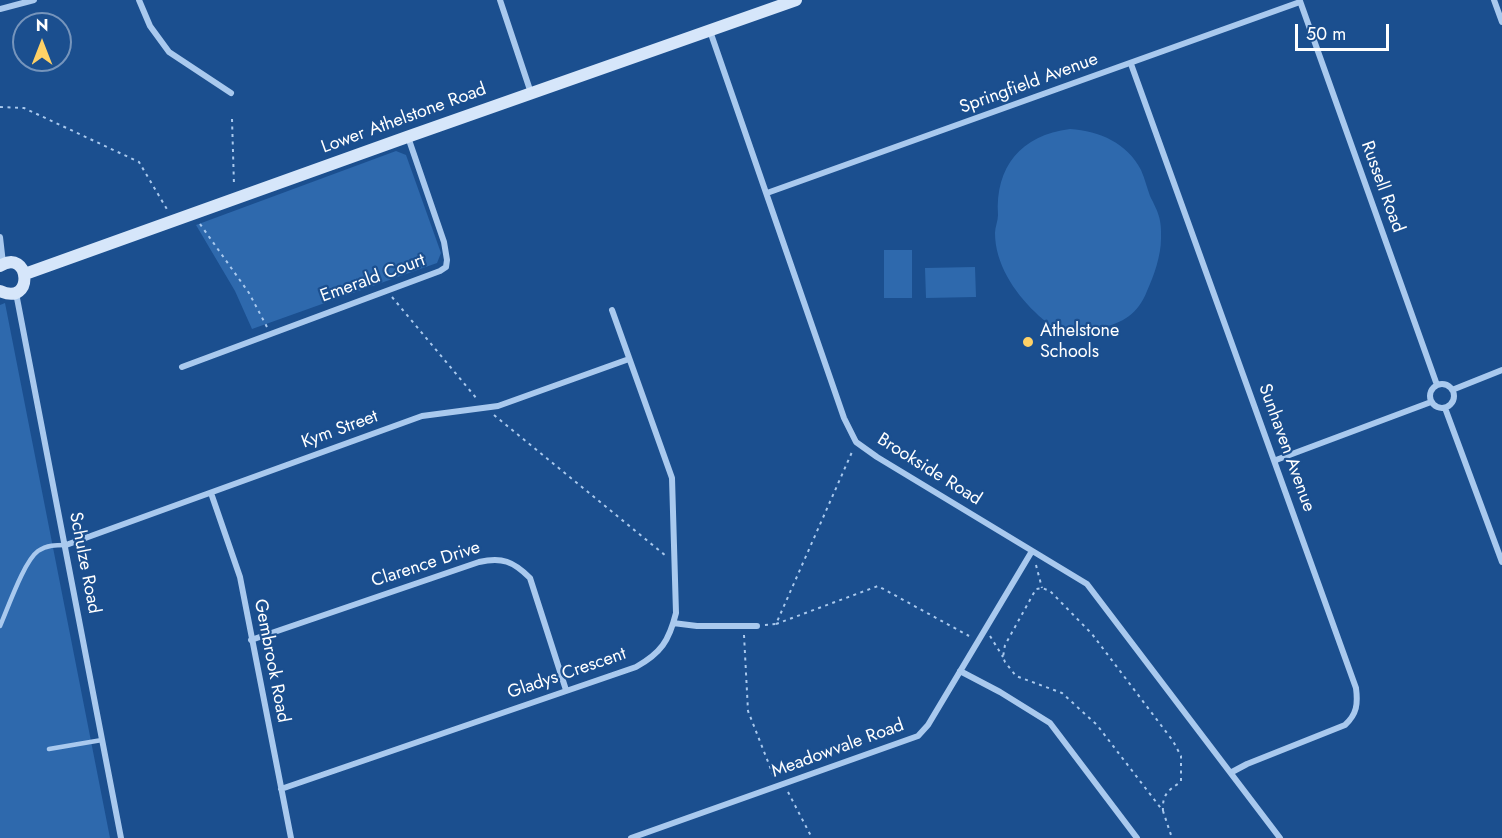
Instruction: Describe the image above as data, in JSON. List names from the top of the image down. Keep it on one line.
{"streets":{"street":["Springfield Avenue","Lower Athelstone Road","Russell Road","Emerald Court","Kym Street","Sunhaven Avenue","Brookside Road","Schulze Road","Clarence Drive","Gembrook Road","Gladys Crescent","Meadowvale Road"]},"crossings":[["Springfield Avenue","Russell Road"],["Springfield Avenue","Sunhaven Avenue"],["Springfield Avenue","Brookside Road"],["Lower Athelstone Road","Emerald Court"],["Lower Athelstone Road","Brookside Road"],["Kym Street","Schulze Road"],["Kym Street","Gembrook Road"],["Kym Street","Gladys Crescent"],["Sunhaven Avenue","Brookside Road"],["Brookside Road","Meadowvale Road"],["Clarence Drive","Gembrook Road"],["Clarence Drive","Gladys Crescent"],["Gembrook Road","Gladys Crescent"]],"places":["Athelstone Schools"],"scale_bar":"50 m","north":"top"}
